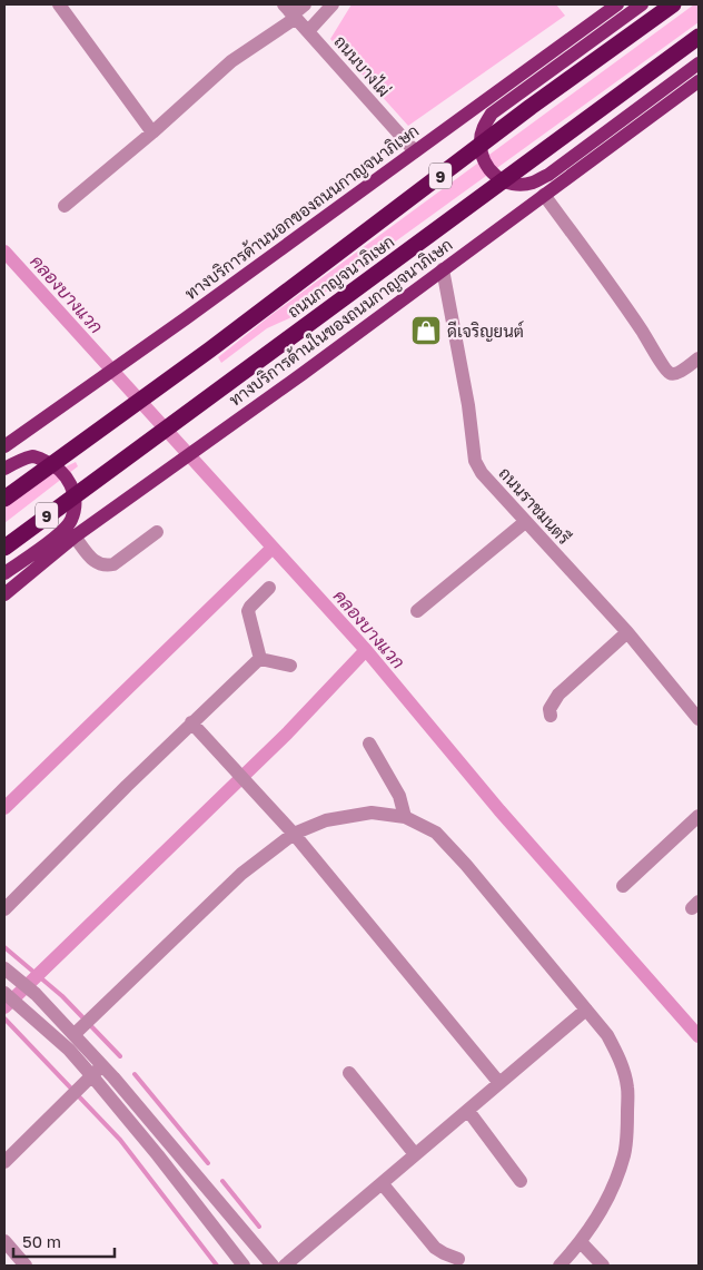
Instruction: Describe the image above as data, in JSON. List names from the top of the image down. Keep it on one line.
{"streets":{"highway":["9","ถนนกาญจนาภิเษก"],"main road":["ทางบริการด้านนอกของถนนกาญจนาภิเษก","ทางบริการด้านในของถนนกาญจนาภิเษก"],"street":["ถนนบางไผ่","ถนนราชมนตรี"]},"crossings":[["ถนนบางไผ่","ทางบริการด้านนอกของถนนกาญจนาภิเษก"],["ทางบริการด้านในของถนนกาญจนาภิเษก","ถนนราชมนตรี"]],"water":["คลองบางแวก"],"places":{"shop":["ดีเจริญยนต์"]},"scale_bar":"50 m"}
